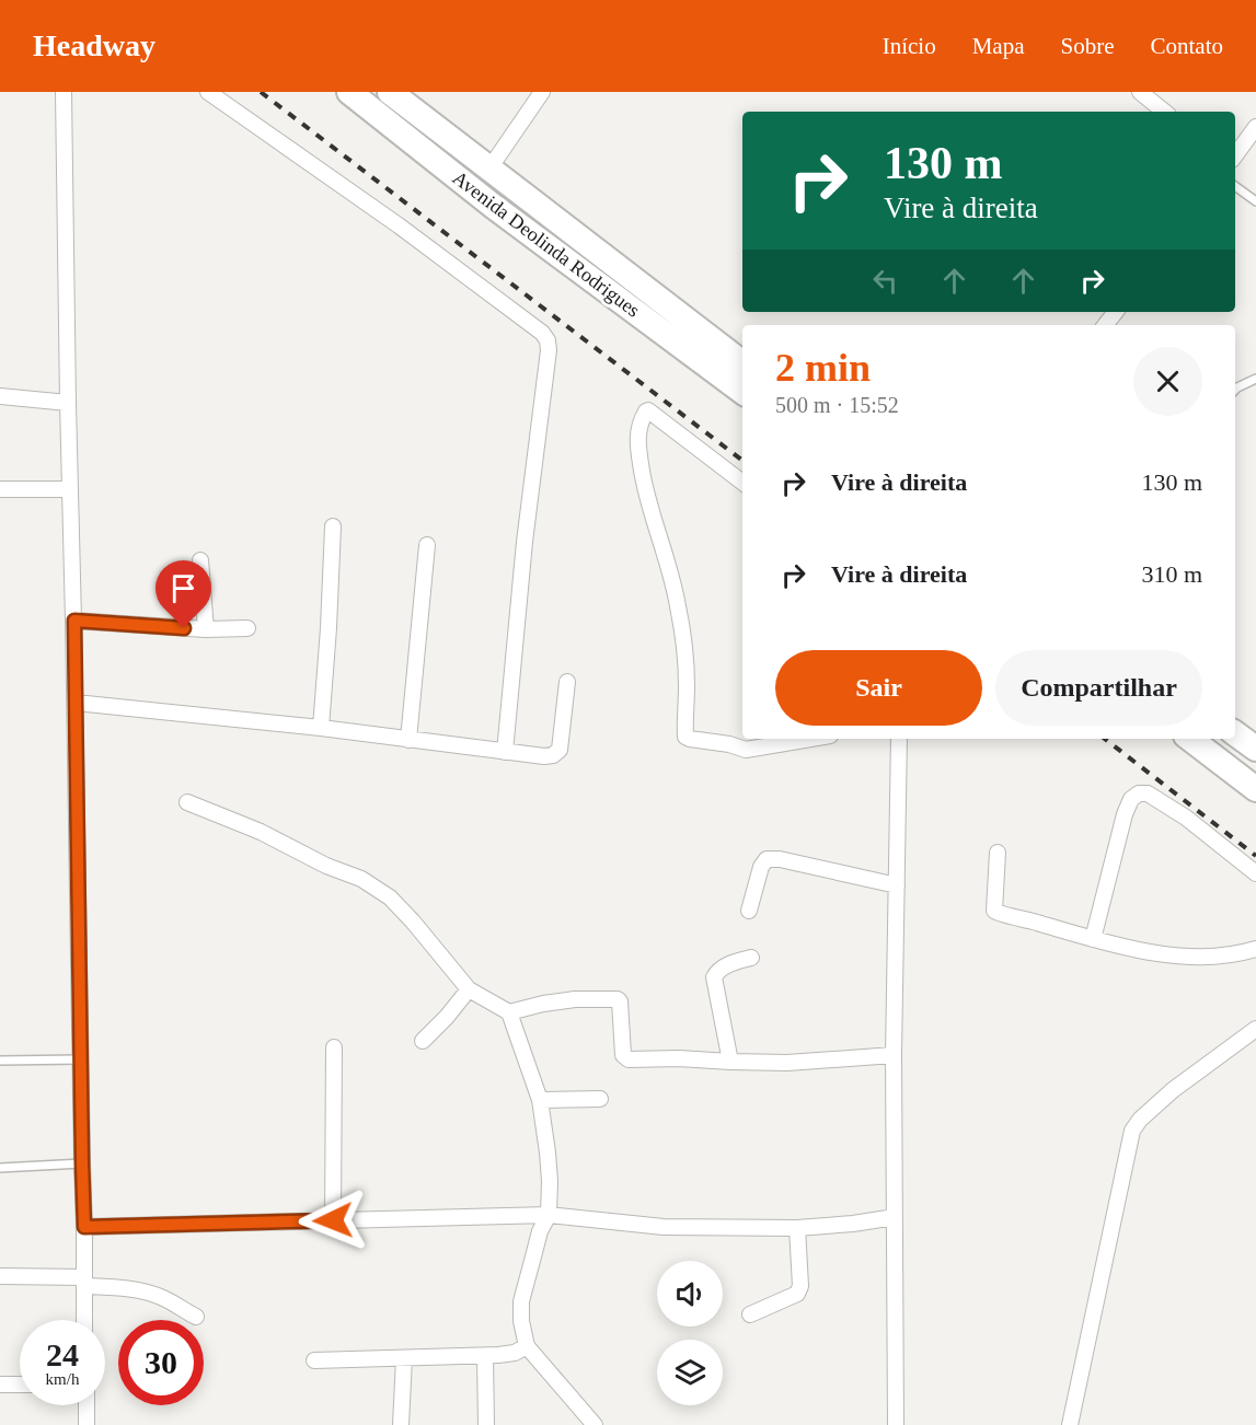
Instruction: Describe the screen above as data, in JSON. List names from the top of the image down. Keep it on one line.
{"streets":{"highway":["Avenida Deolinda Rodrigues"]},"page":{"header":"Headway","nav":["Início","Mapa","Sobre","Contato"],"turn":["130 m","Vire à direita"],"heading":["2 min","500 m · 15:52"],"list":[{"name":"Vire à direita","value":"130 m"},{"name":"Vire à direita","value":"310 m"}],"buttons":["Sair","Compartilhar"],"speed":"24 km/h","limit":"30"}}
